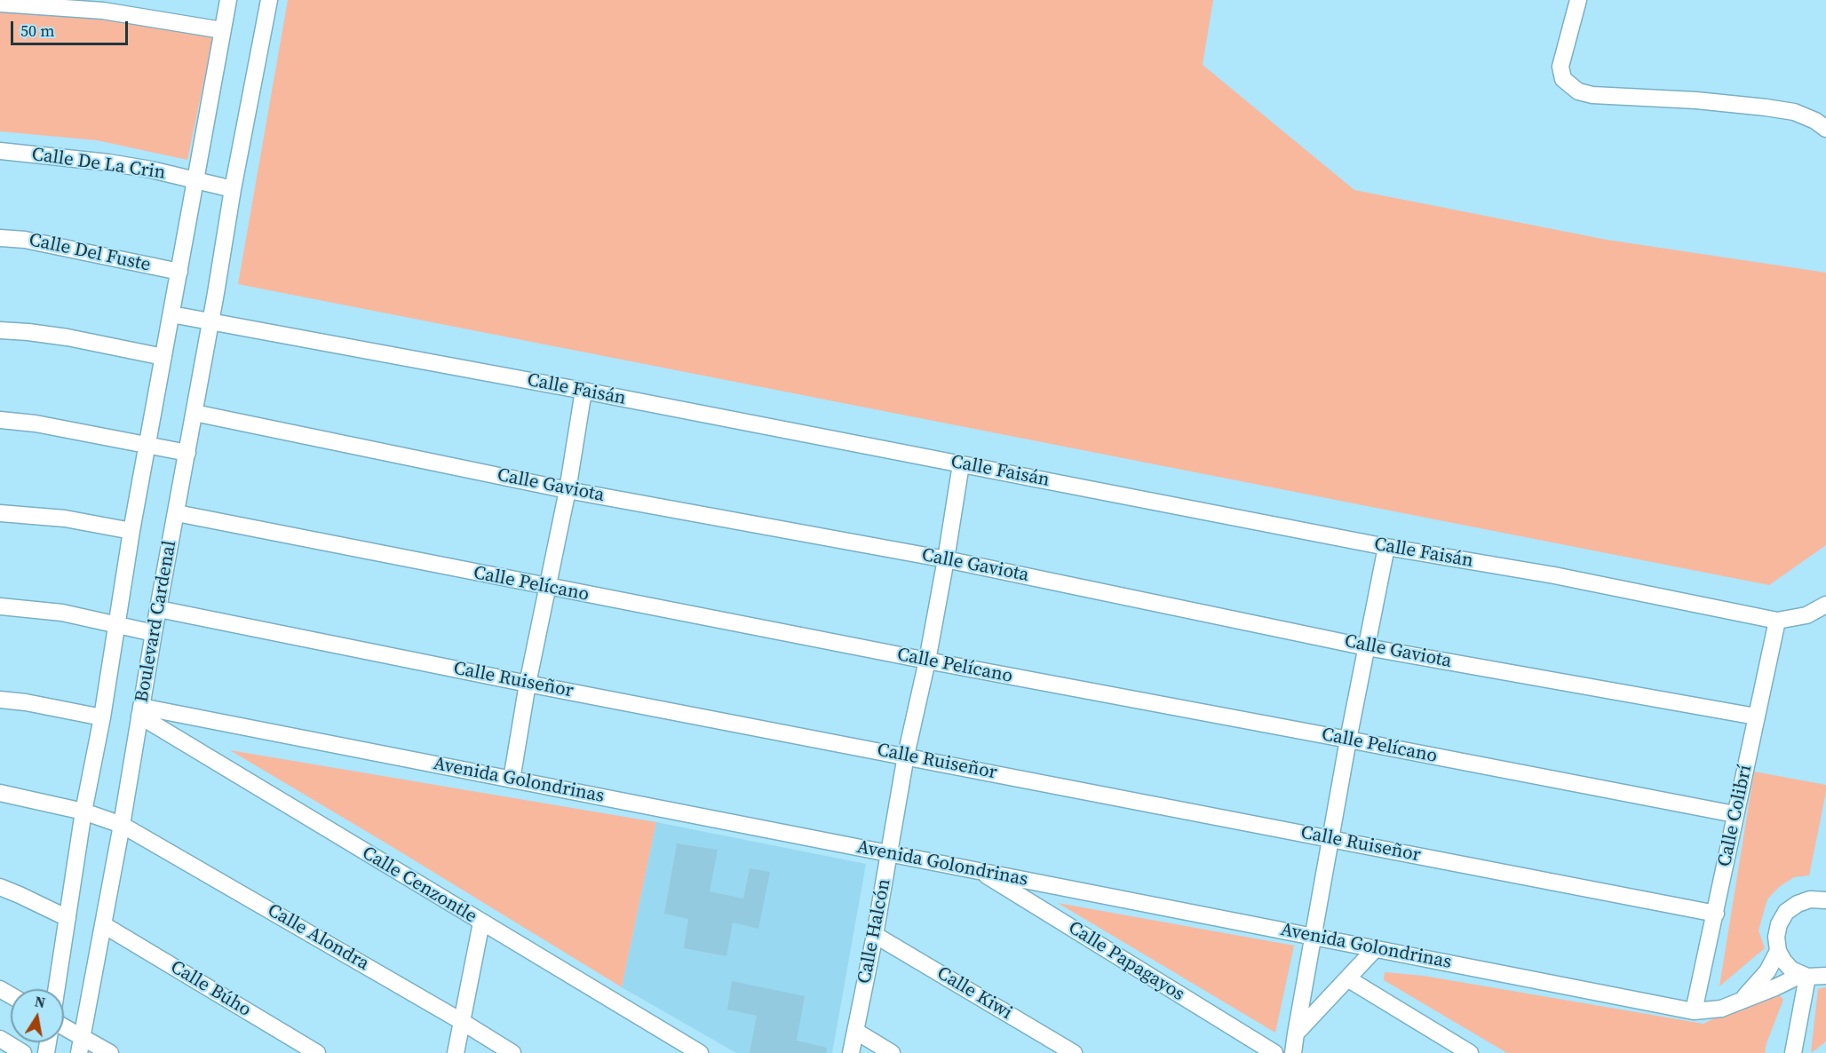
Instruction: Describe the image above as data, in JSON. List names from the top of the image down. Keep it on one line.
{"streets":{"street":["Calle De La Crin","Calle Del Fuste","Calle Faisán","Calle Gaviota","Calle Pelícano","Boulevard Cardenal","Calle Ruiseñor","Avenida Golondrinas","Calle Colibrí","Calle Cenzontle","Calle Halcón","Calle Alondra","Calle Papagayos","Calle Búho","Calle Kiwi"]},"crossings":[["Calle De La Crin","Boulevard Cardenal"],["Calle Del Fuste","Boulevard Cardenal"],["Calle Faisán","Boulevard Cardenal"],["Calle Faisán","Calle Colibrí"],["Calle Faisán","Calle Halcón"],["Calle Gaviota","Boulevard Cardenal"],["Calle Gaviota","Calle Colibrí"],["Calle Gaviota","Calle Halcón"],["Calle Pelícano","Boulevard Cardenal"],["Calle Pelícano","Calle Colibrí"],["Calle Pelícano","Calle Halcón"],["Boulevard Cardenal","Calle Ruiseñor"],["Boulevard Cardenal","Avenida Golondrinas"],["Boulevard Cardenal","Calle Cenzontle"],["Boulevard Cardenal","Calle Alondra"],["Boulevard Cardenal","Calle Búho"],["Calle Ruiseñor","Calle Colibrí"],["Calle Ruiseñor","Calle Halcón"],["Avenida Golondrinas","Calle Colibrí"],["Avenida Golondrinas","Calle Cenzontle"],["Avenida Golondrinas","Calle Halcón"],["Avenida Golondrinas","Calle Papagayos"],["Calle Halcón","Calle Kiwi"]],"scale_bar":"50 m","north":"top"}
